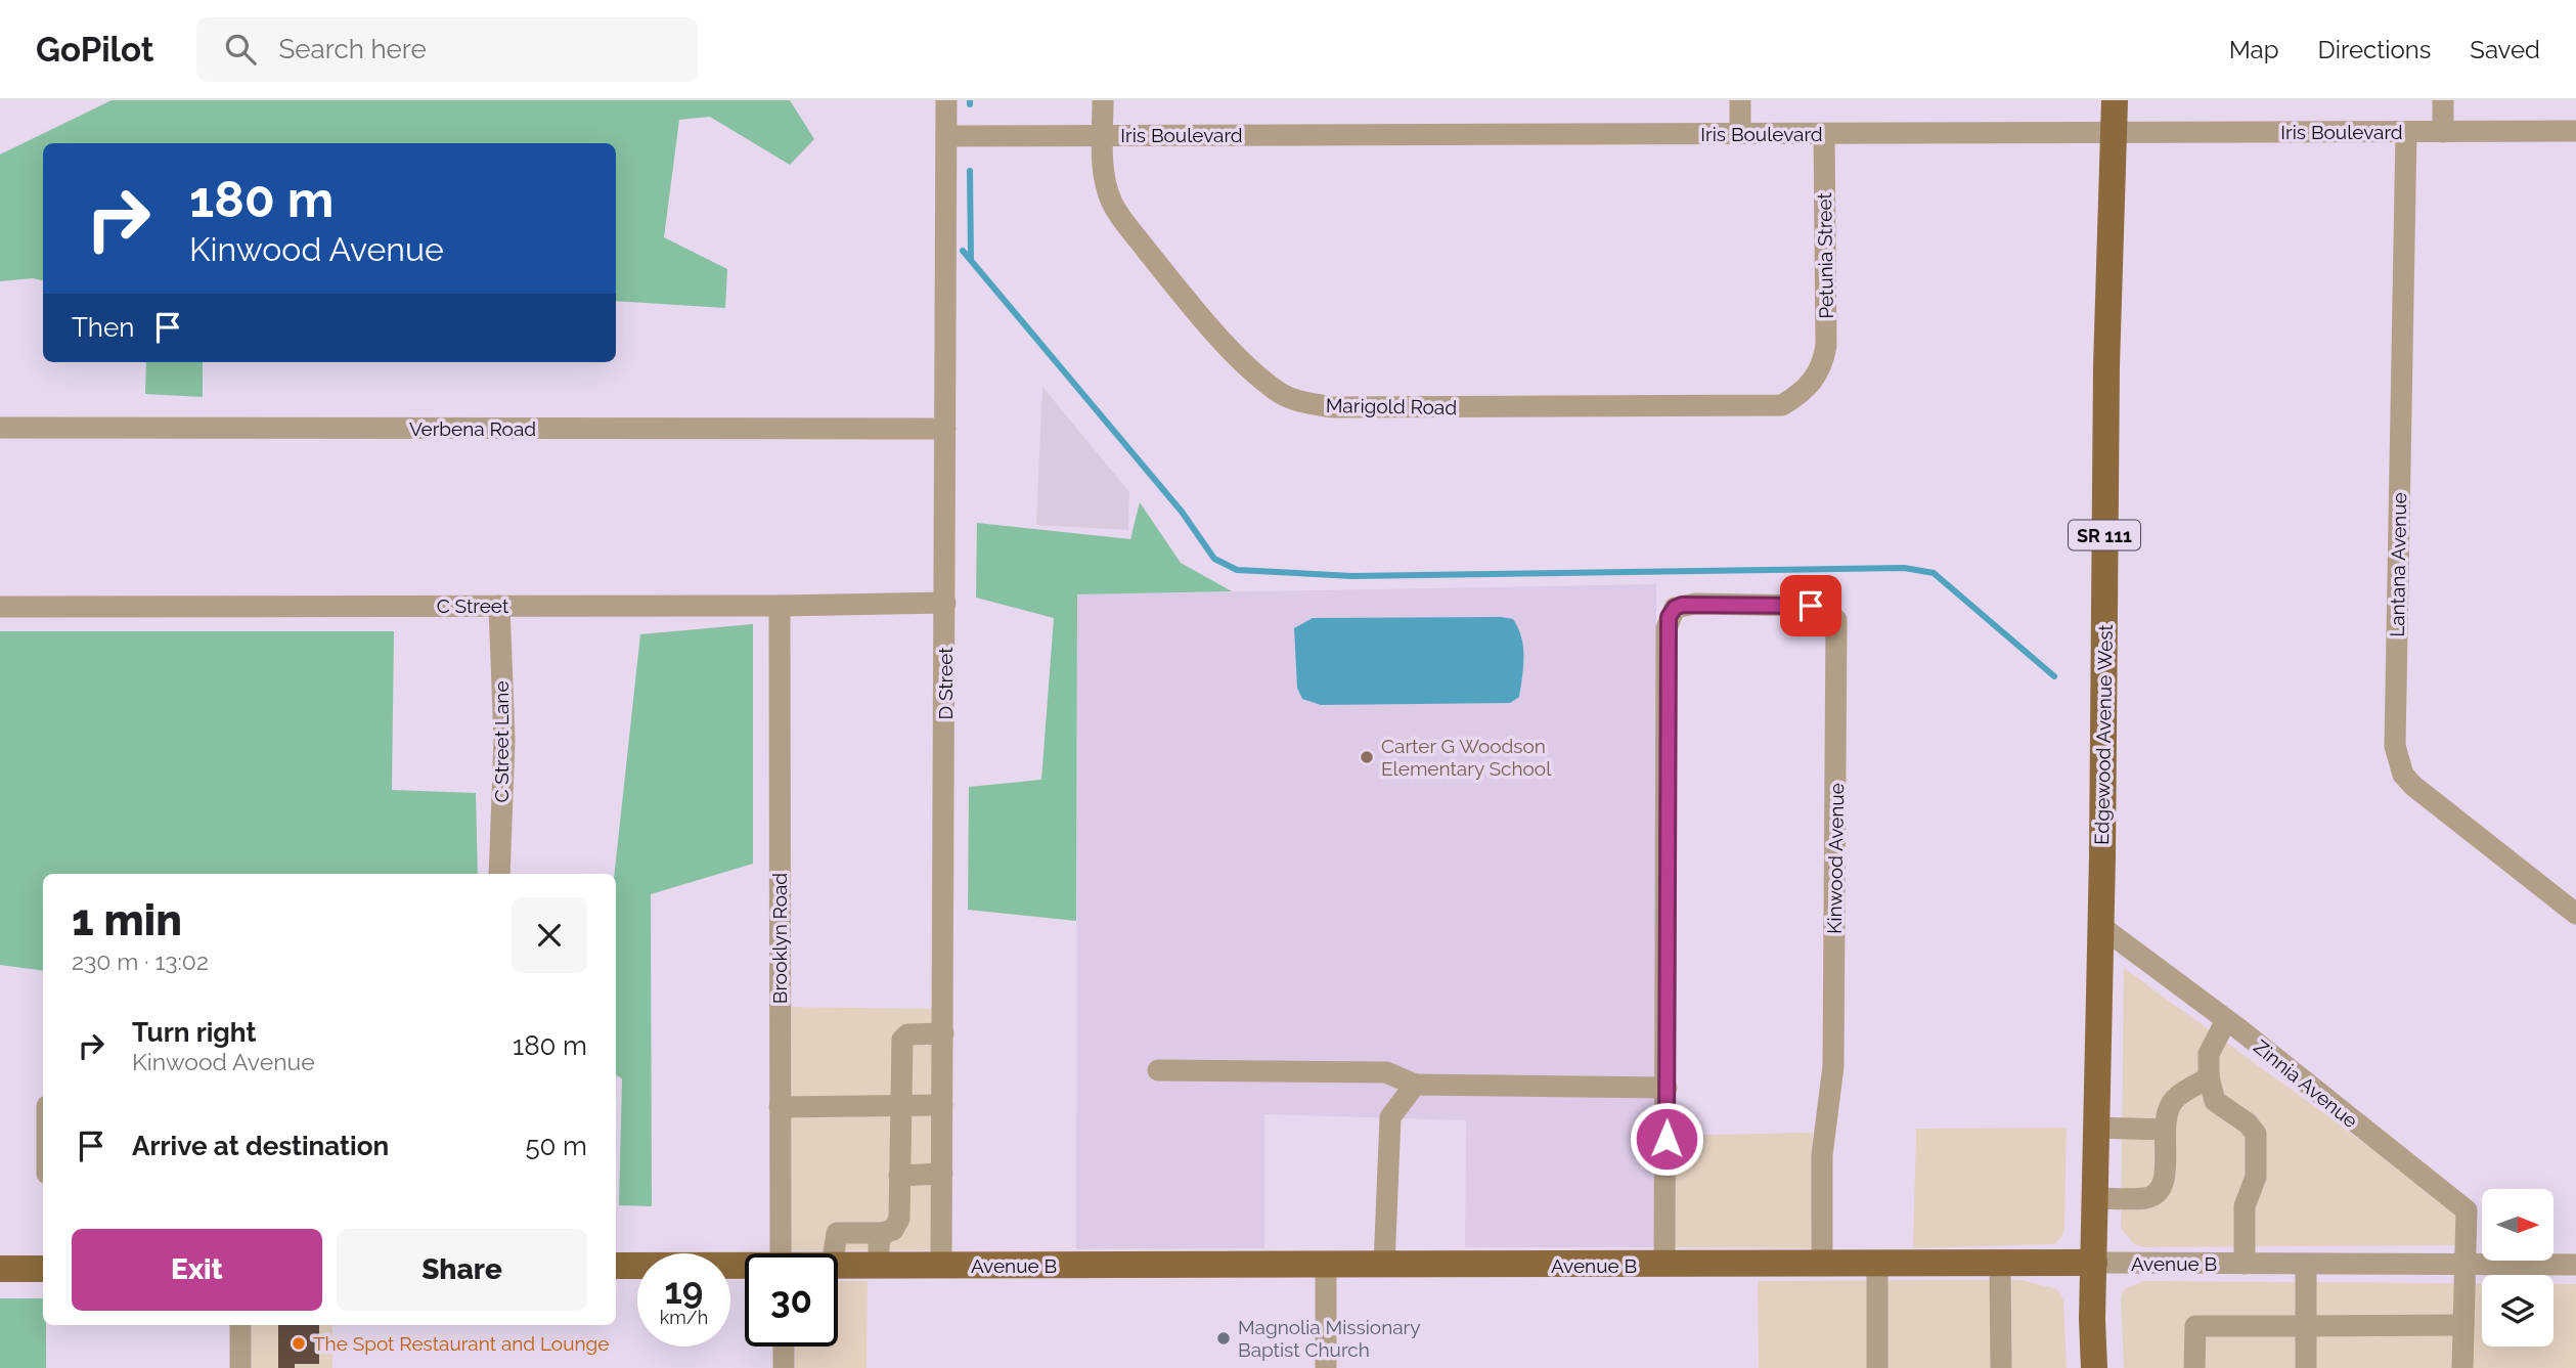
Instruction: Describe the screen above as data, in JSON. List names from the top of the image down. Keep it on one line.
{"streets":{"main road":["SR 111","Edgewood Avenue West","Avenue B"],"street":["Iris Boulevard","Petunia Street","Marigold Road","Verbena Road","Lantana Avenue","C Street","D Street","C Street Lane","Kinwood Avenue","Brooklyn Road","Zinnia Avenue"]},"crossings":[["Iris Boulevard","Petunia Street"],["Iris Boulevard","Marigold Road"],["Iris Boulevard","Lantana Avenue"],["Iris Boulevard","D Street"],["Iris Boulevard","Edgewood Avenue West"],["Petunia Street","Marigold Road"],["Verbena Road","D Street"],["C Street","D Street"],["C Street","C Street Lane"],["C Street","Brooklyn Road"],["D Street","Avenue B"],["Edgewood Avenue West","Zinnia Avenue"],["Edgewood Avenue West","Avenue B"],["Kinwood Avenue","Avenue B"],["Zinnia Avenue","Avenue B"]],"places":["Carter G Woodson Elementary School","Magnolia Missionary Baptist Church","The Spot Restaurant and Lounge"],"north":"right","page":{"header":"GoPilot","search":"Search here","nav":["Map","Directions","Saved"],"turn":["180 m","Kinwood Avenue"],"then":"Then","heading":["1 min","230 m · 13:02"],"list":[{"name":"Turn right","note":"Kinwood Avenue","value":"180 m"},{"name":"Arrive at destination","value":"50 m"}],"buttons":["Exit","Share"],"speed":"19 km/h","limit":"30"}}
